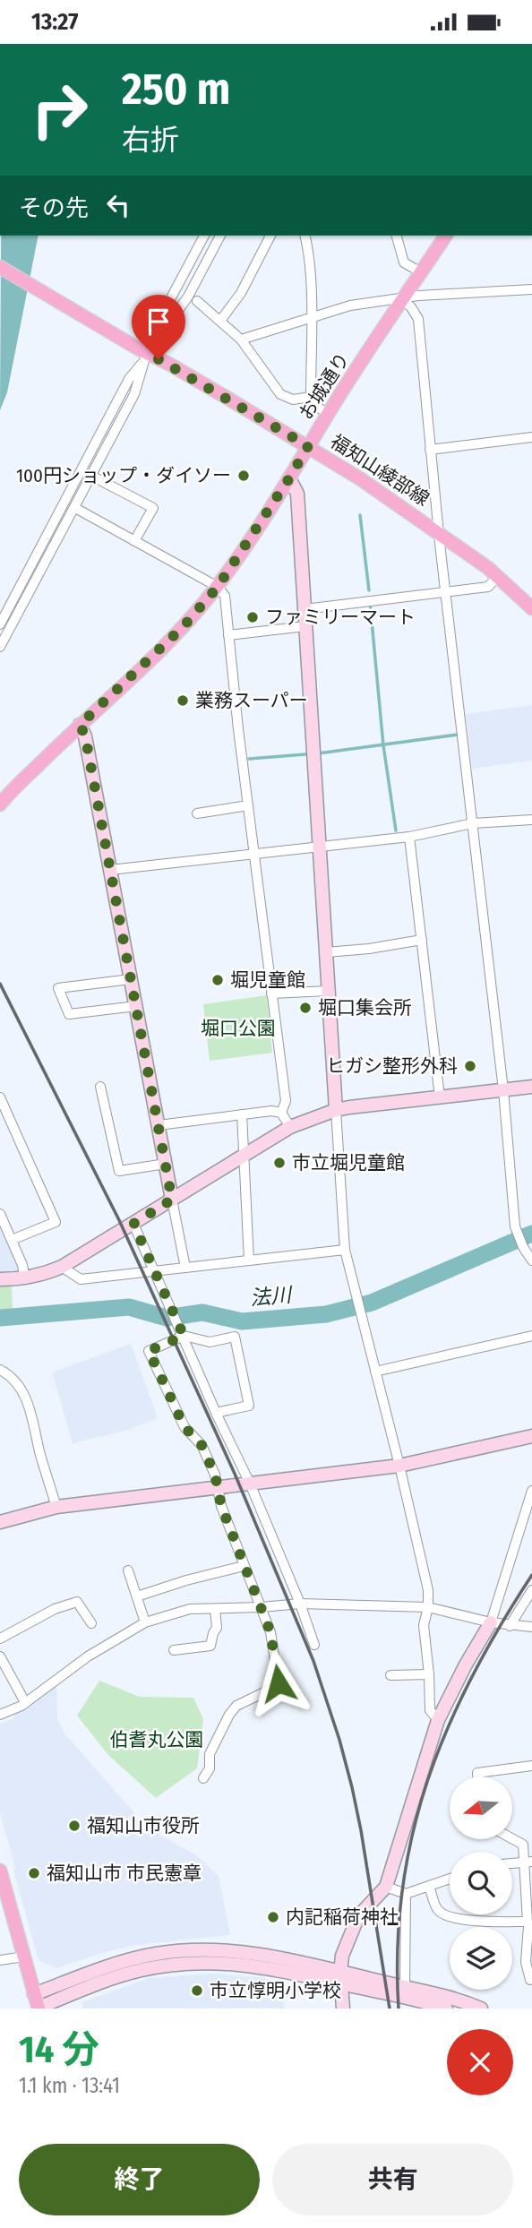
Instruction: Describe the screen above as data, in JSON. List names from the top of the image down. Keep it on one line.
{"streets":{"main road":["お城通り","福知山綾部線"]},"crossings":[["お城通り","福知山綾部線"]],"water":["法川"],"parks":["堀口公園","伯耆丸公園"],"places":["100円ショップ・ダイソー","ファミリーマート","業務スーパー","堀児童館","堀口集会所","ヒガシ整形外科","市立堀児童館","福知山市役所","福知山市 市民憲章","内記稲荷神社","市立惇明小学校"],"north":"left","page":{"status":"13:27","turn":["250 m","右折"],"then":"その先","heading":["14 分","1.1 km · 13:41"],"buttons":["終了","共有"]}}
